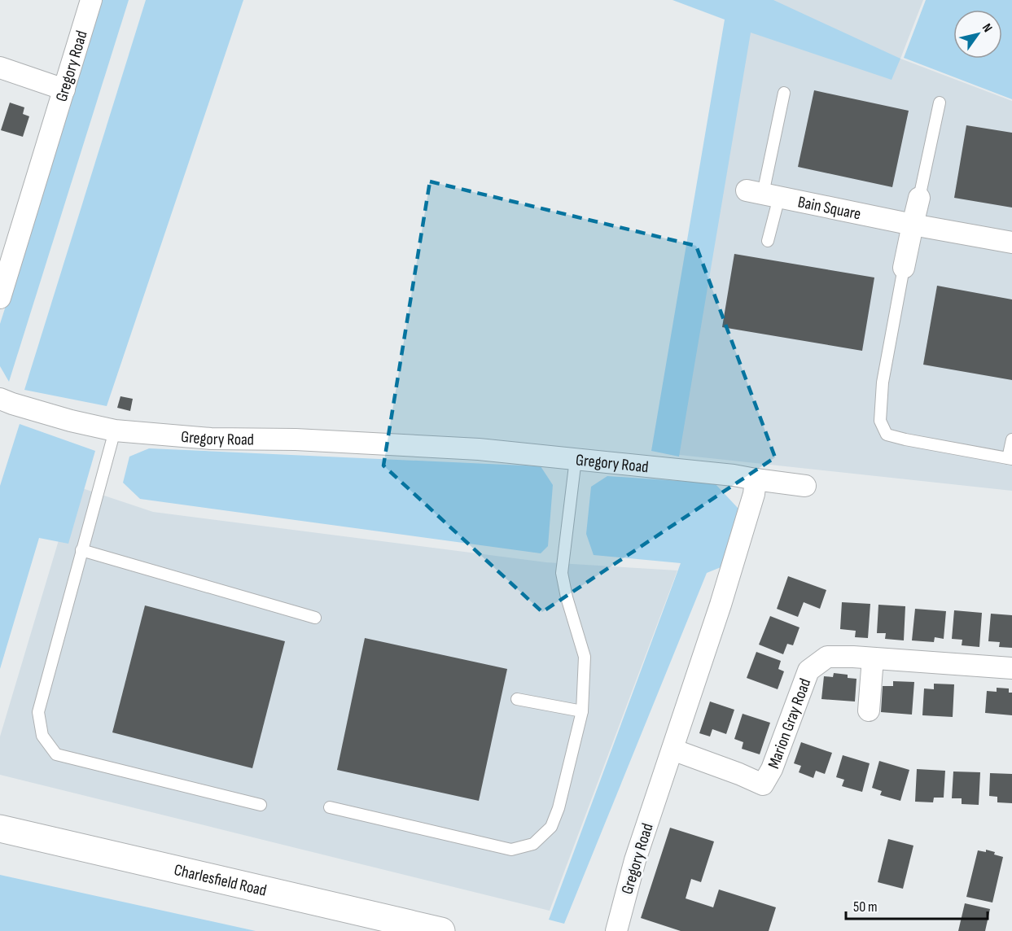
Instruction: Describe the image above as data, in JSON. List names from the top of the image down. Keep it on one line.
{"streets":{"street":["Gregory Road","Bain Square","Marion Gray Road","Charlesfield Road"]},"crossings":[["Gregory Road","Marion Gray Road"]],"scale_bar":"50 m","north":"top right"}
